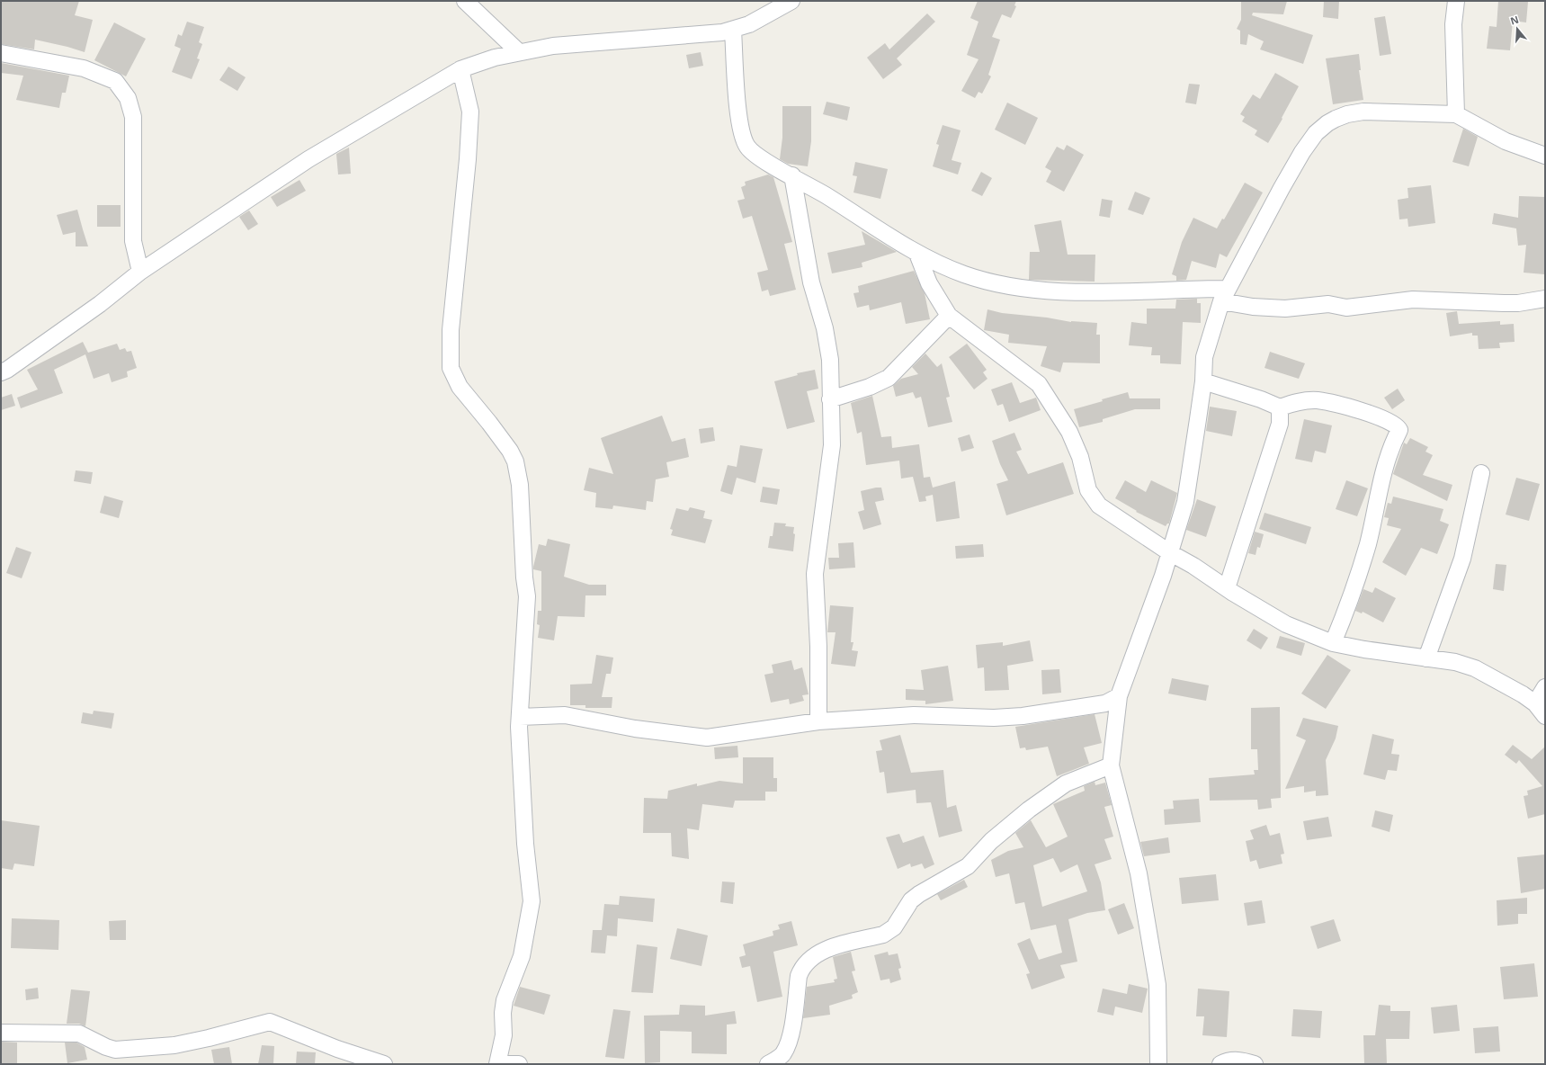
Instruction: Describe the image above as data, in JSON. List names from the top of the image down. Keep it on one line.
{"north":"top"}
